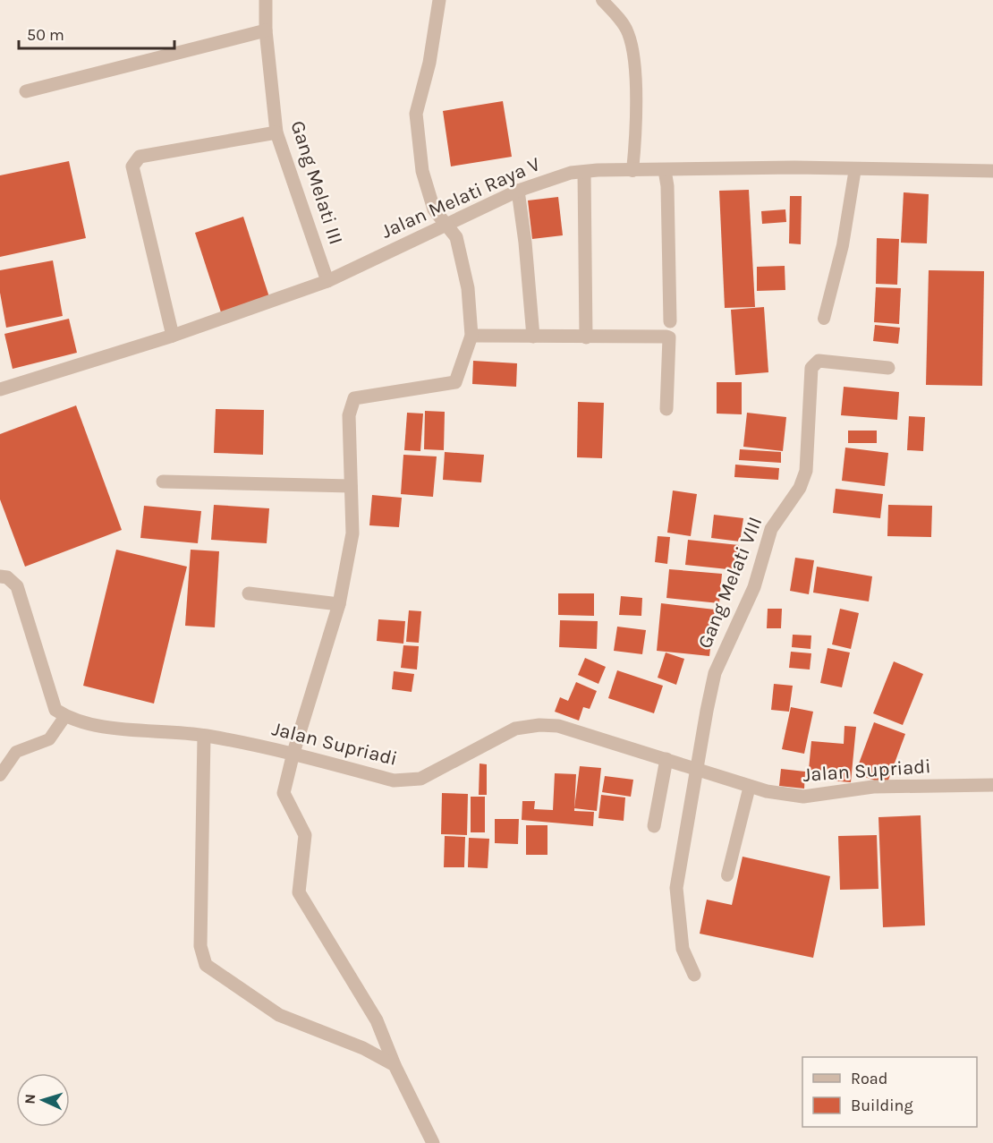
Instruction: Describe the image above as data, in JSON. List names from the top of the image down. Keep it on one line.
{"streets":{"street":["Gang Melati III","Jalan Melati Raya V","Gang Melati VIII","Jalan Supriadi"]},"crossings":[["Gang Melati III","Jalan Melati Raya V"],["Gang Melati VIII","Jalan Supriadi"]],"legend":["Road","Building"],"scale_bar":"50 m","north":"left"}
